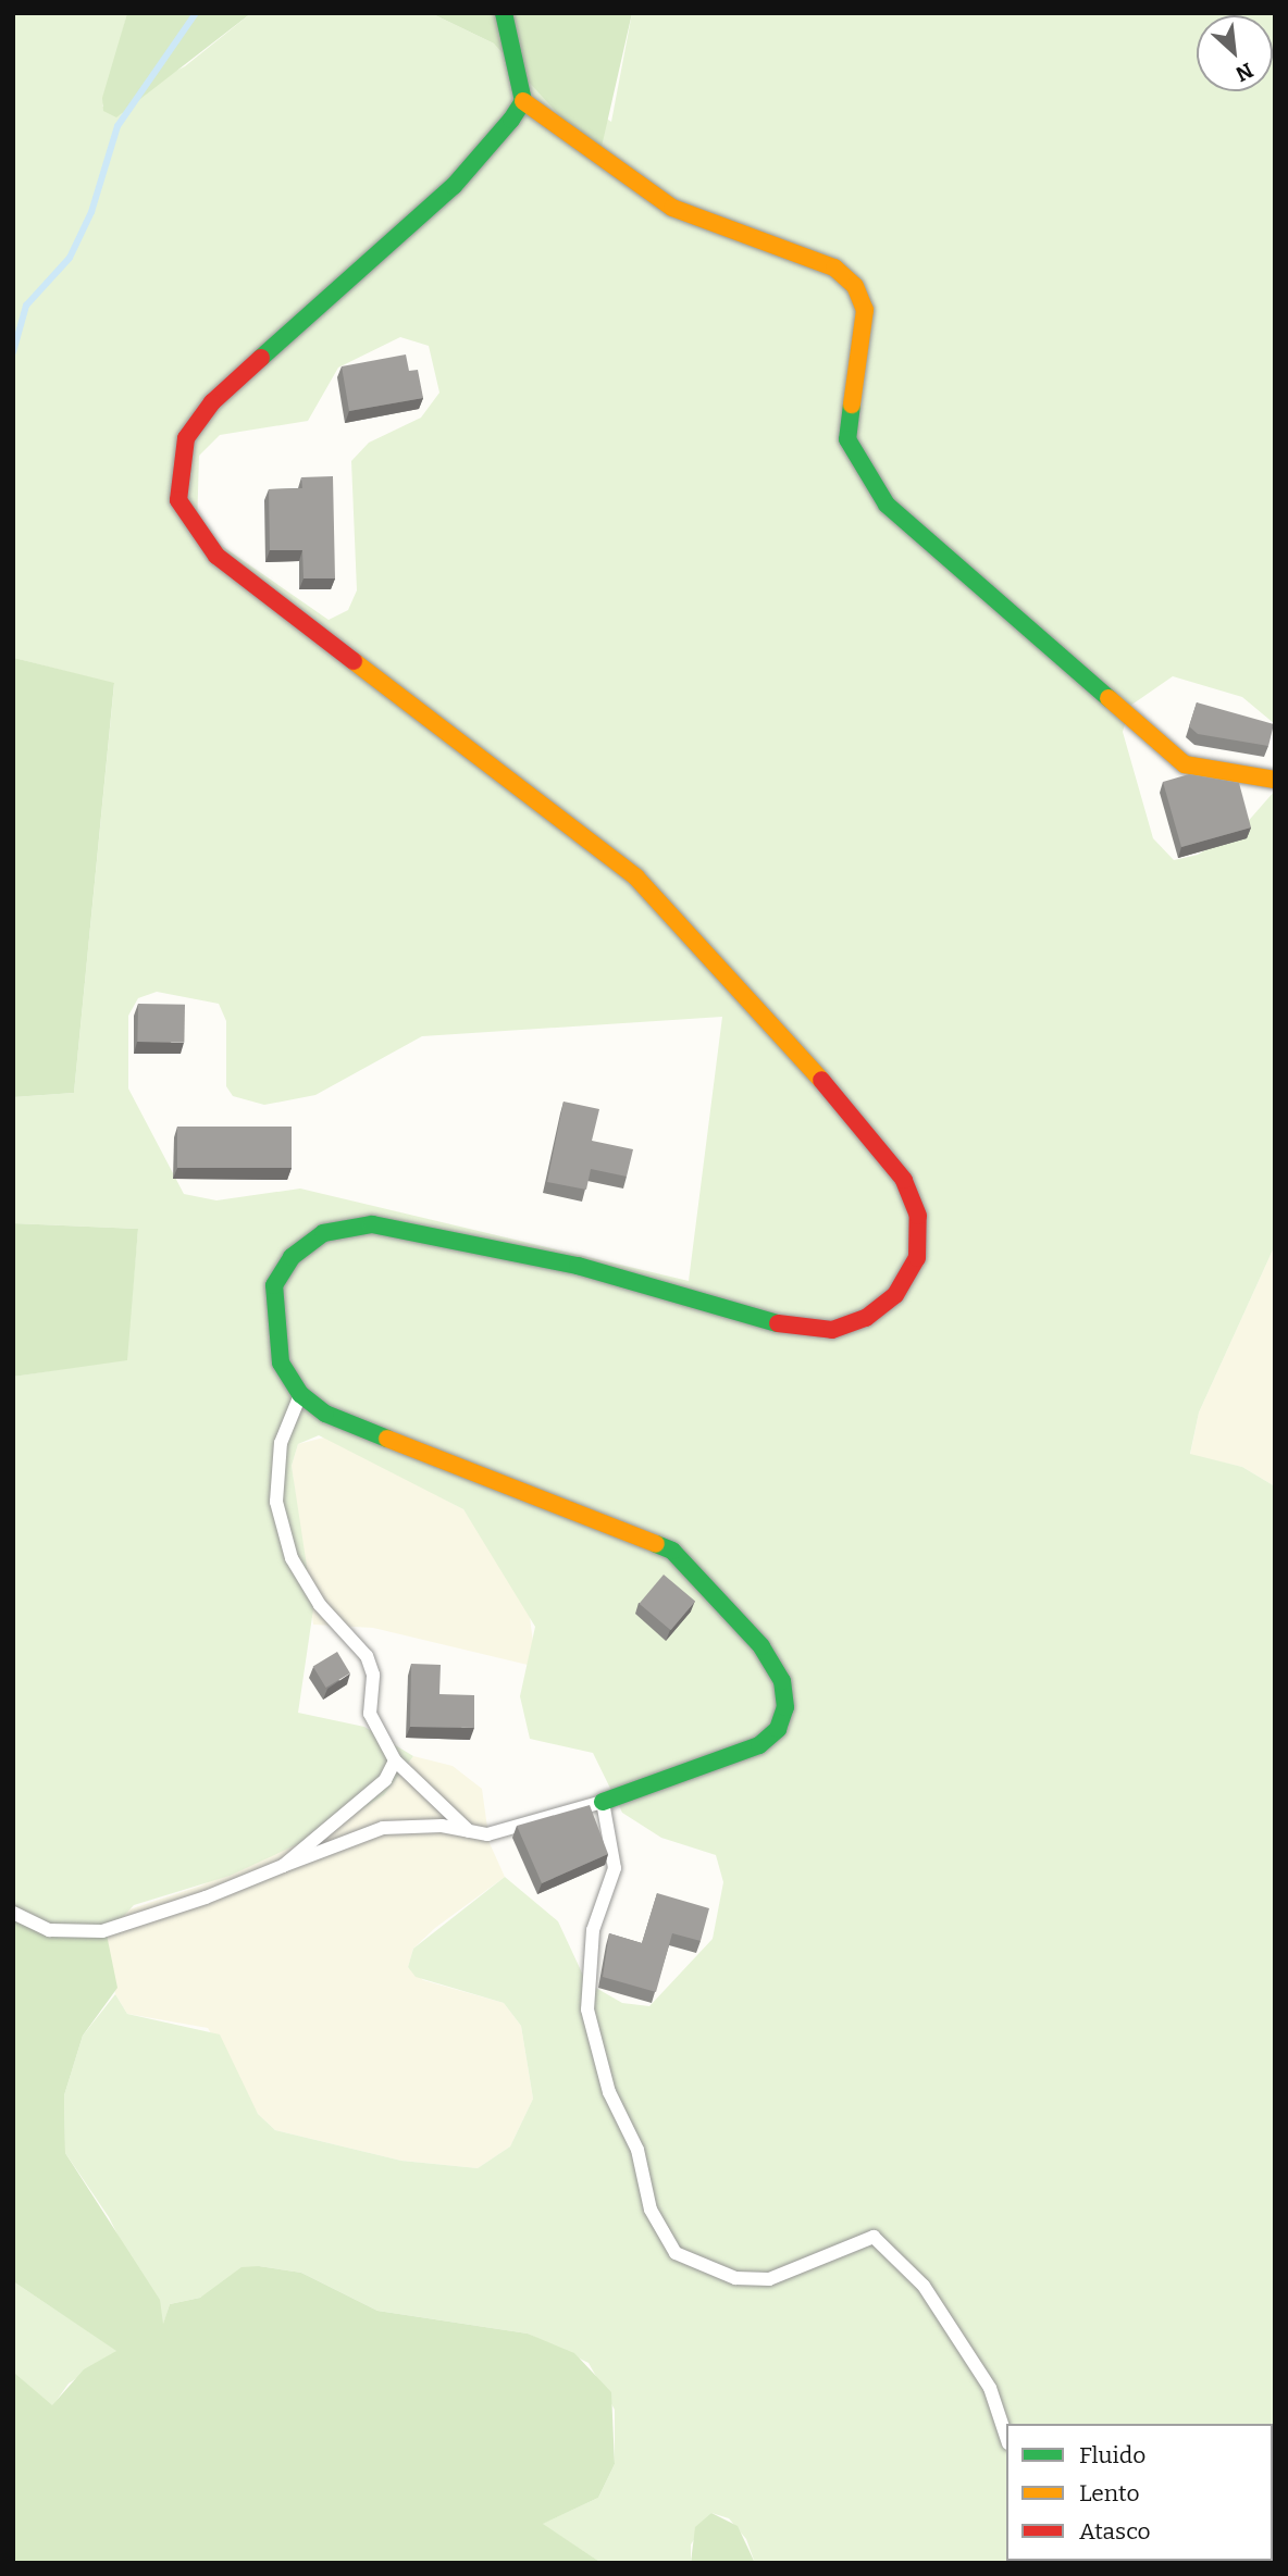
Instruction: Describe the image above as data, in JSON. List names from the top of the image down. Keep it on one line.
{"legend":["Fluido","Lento","Atasco"],"north":"bottom right"}
